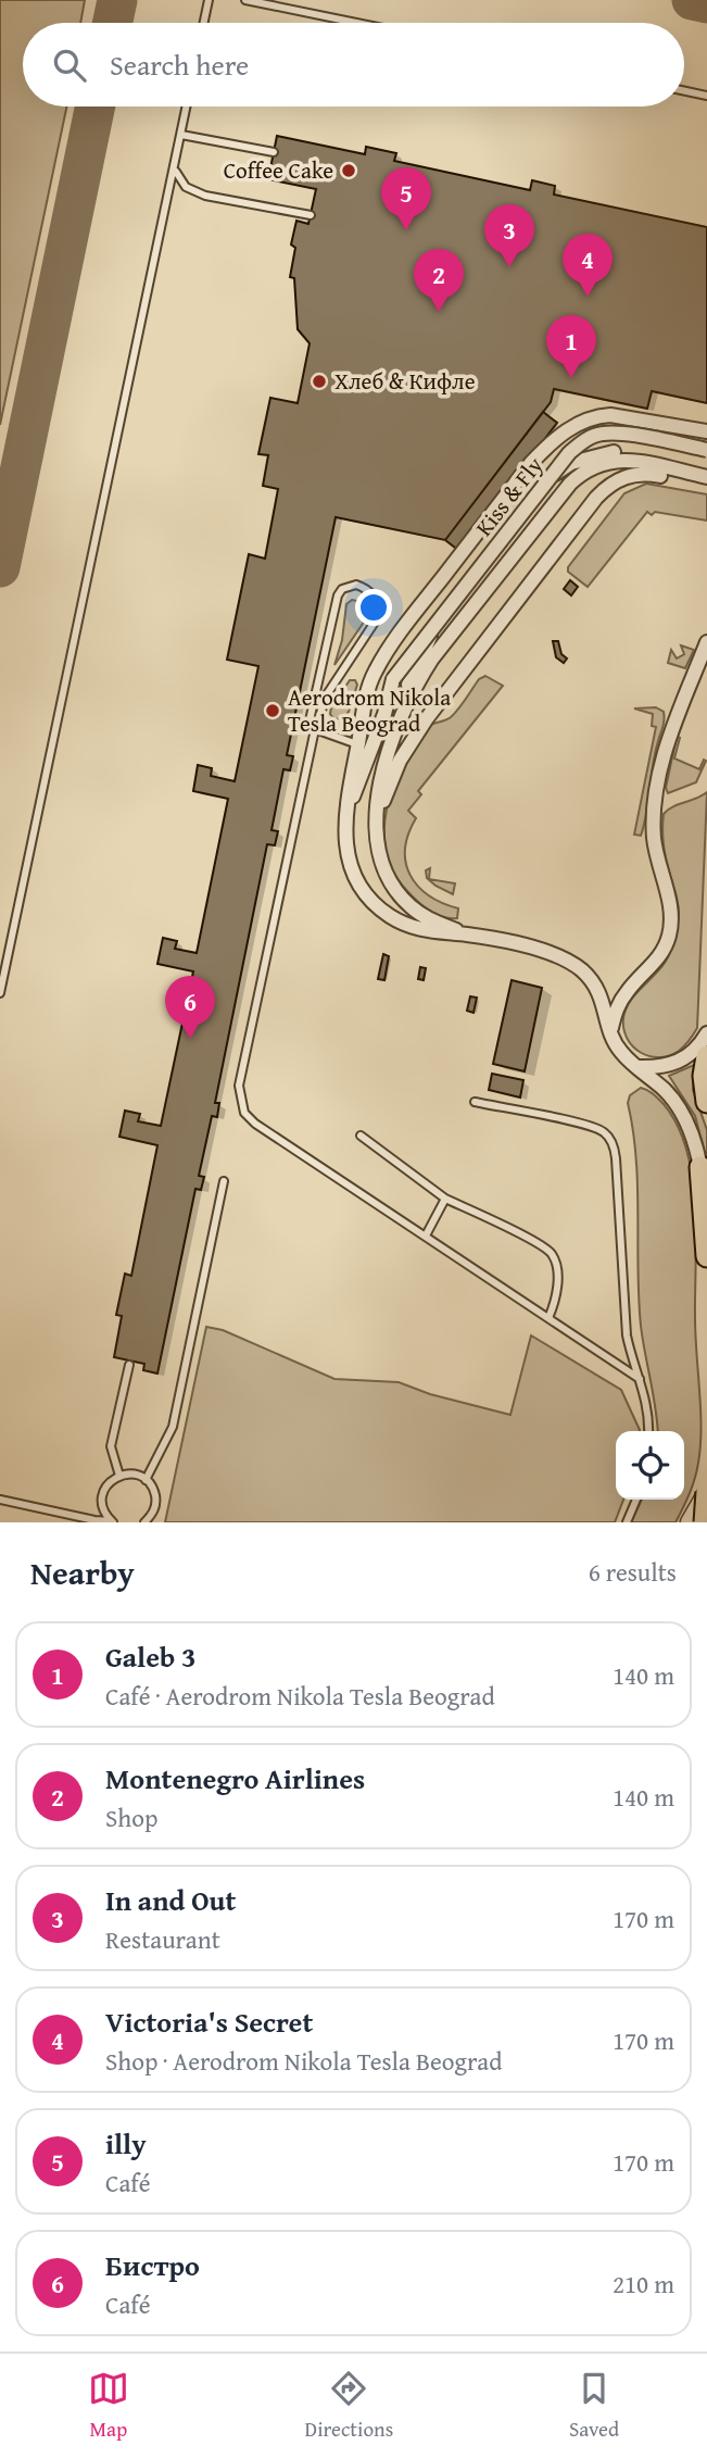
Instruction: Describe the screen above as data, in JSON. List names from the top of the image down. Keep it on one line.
{"streets":{"street":["Kiss & Fly"]},"places":["Coffee Cake","Хлеб & Кифле","Aerodrom Nikola Tesla Beograd"],"page":{"search":"Search here","pins":["5","3","4","2","1","6"],"heading":["Nearby","6 results"],"list":[{"mark":"1","name":"Galeb 3","note":"Café · Aerodrom Nikola Tesla Beograd","value":"140 m"},{"mark":"2","name":"Montenegro Airlines","note":"Shop","value":"140 m"},{"mark":"3","name":"In and Out","note":"Restaurant","value":"170 m"},{"mark":"4","name":"Victoria's Secret","note":"Shop · Aerodrom Nikola Tesla Beograd","value":"170 m"},{"mark":"5","name":"illy","note":"Café","value":"170 m"},{"mark":"6","name":"Бистро","note":"Café","value":"210 m"}],"nav":["Map","Directions","Saved"]}}
